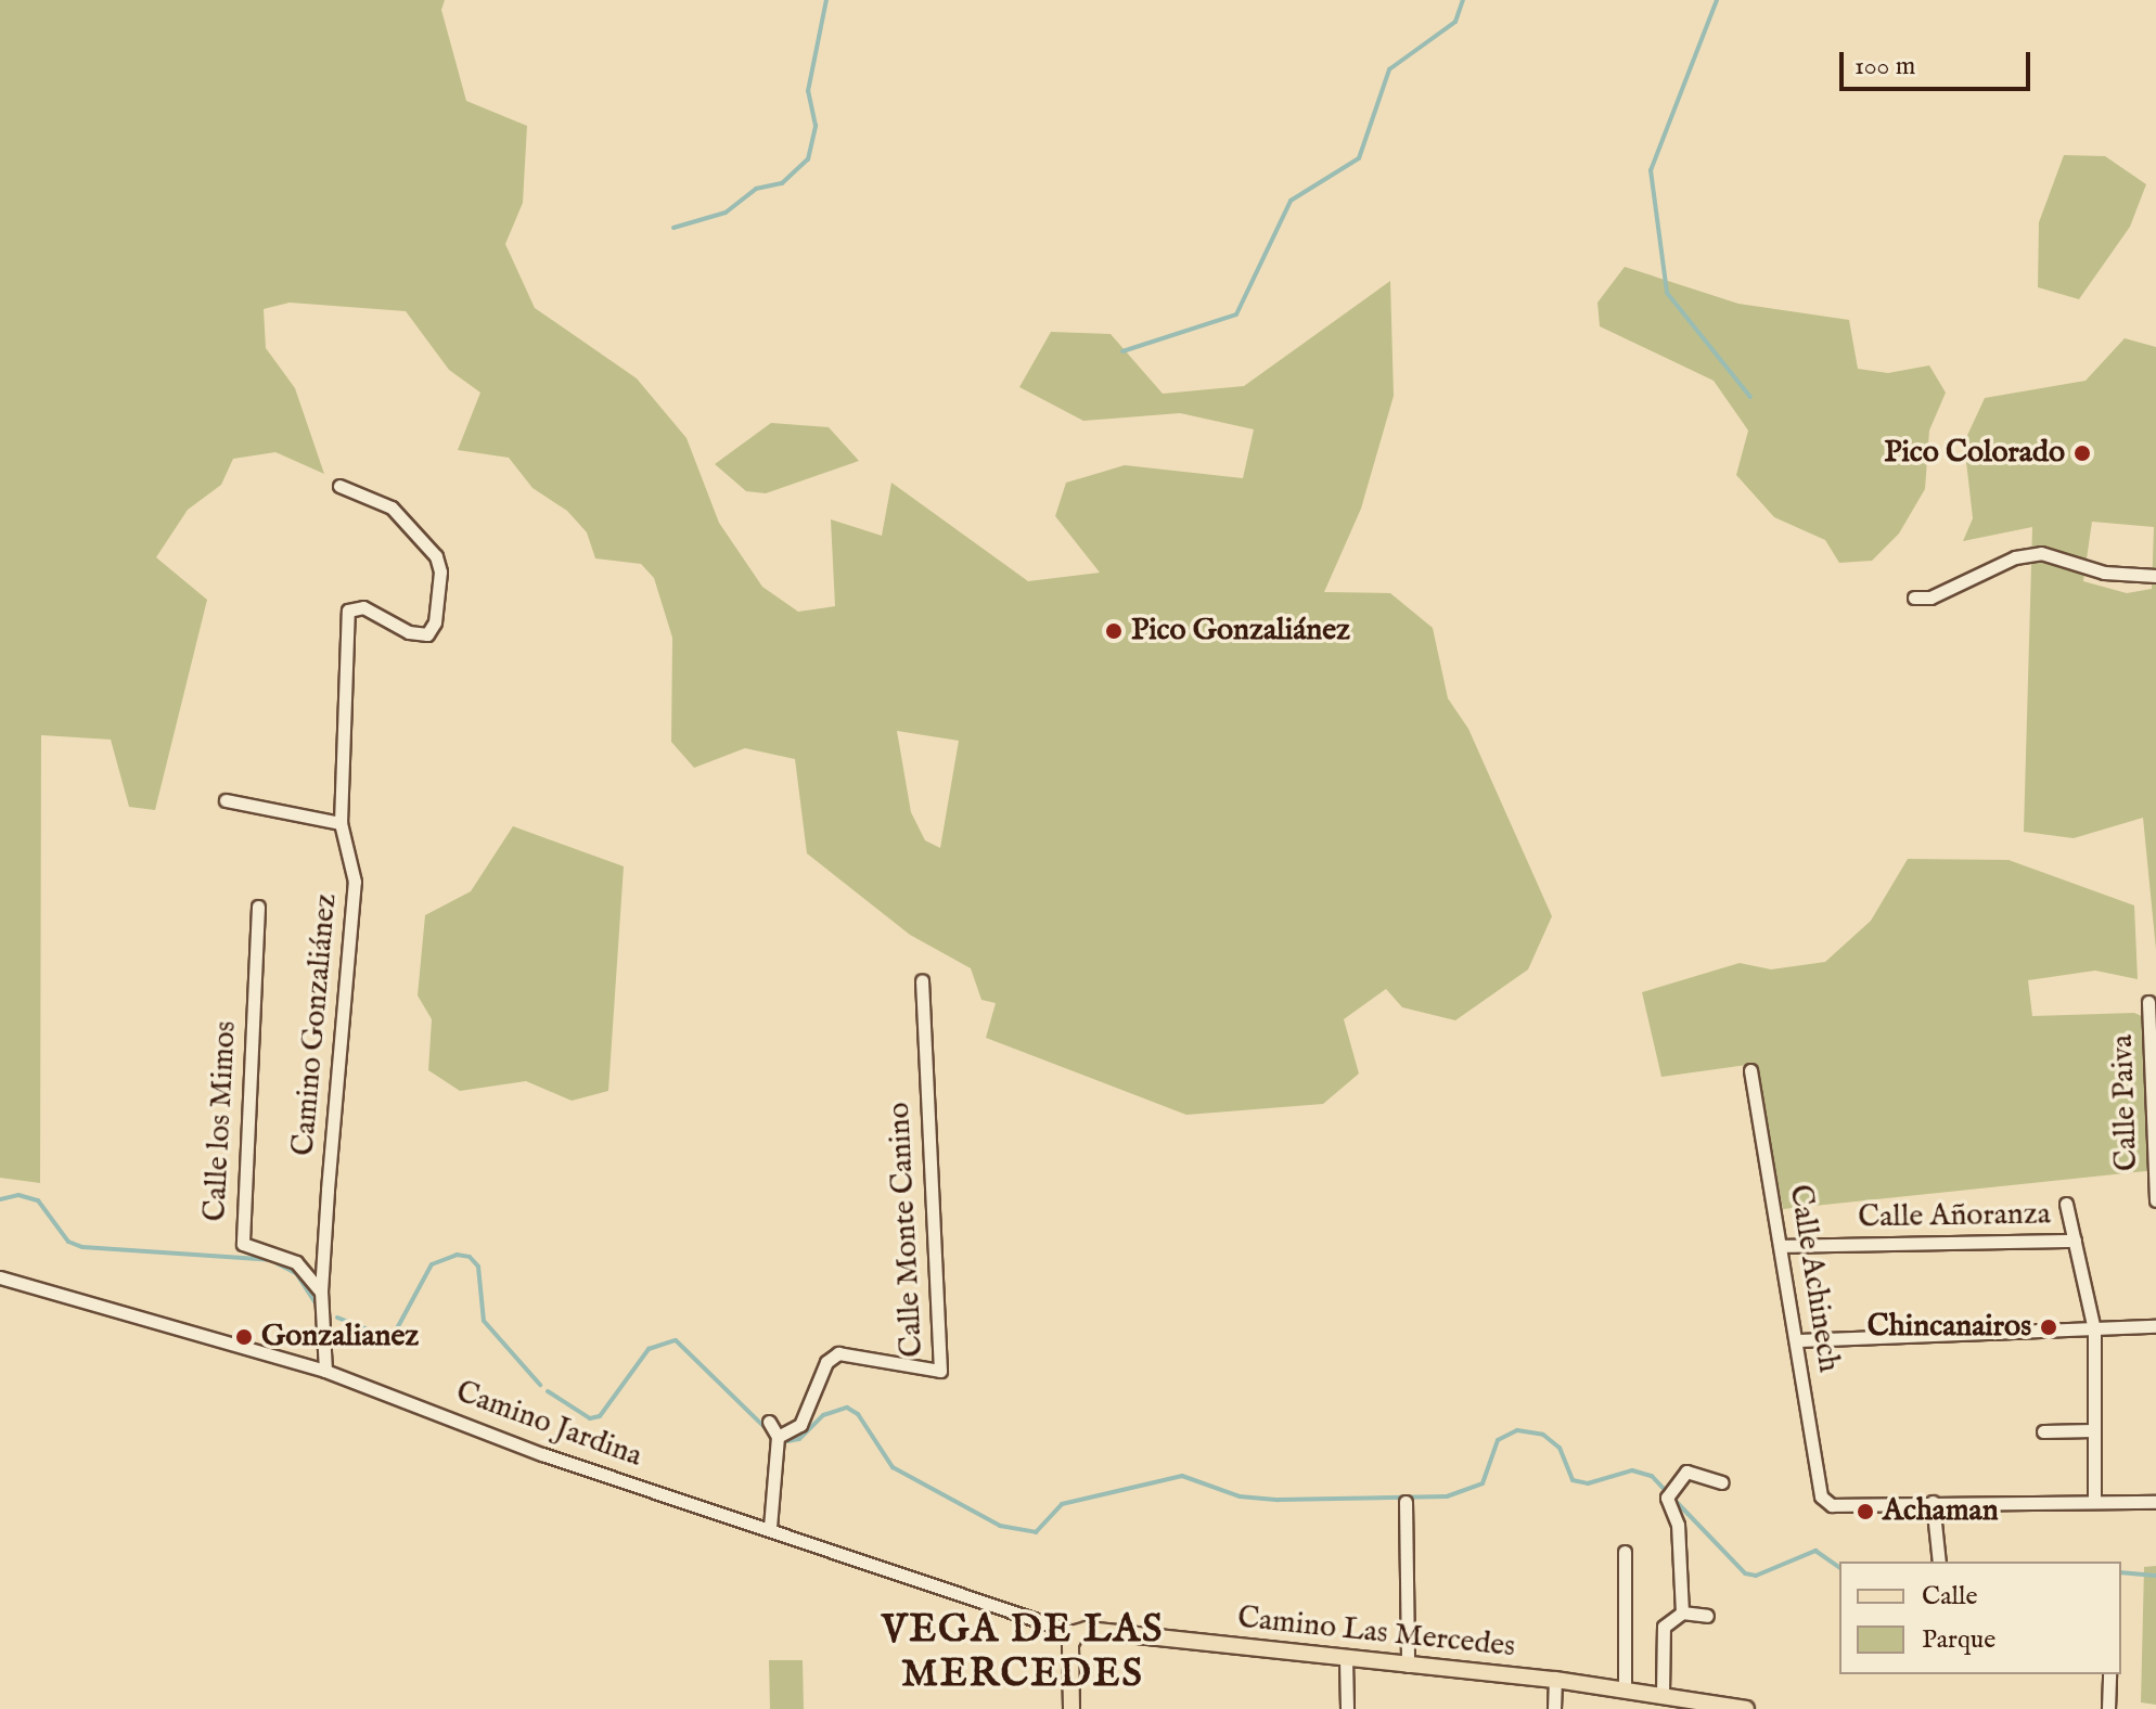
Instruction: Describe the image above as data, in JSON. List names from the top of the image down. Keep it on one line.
{"streets":{"main road":["Camino Las Mercedes"],"street":["Camino Gonzaliánez","Calle Paiva","Calle los Mimos","Calle Añoranza","Calle Monte Canino","Calle Achinech","Camino Jardina"]},"crossings":[["Camino Gonzaliánez","Calle los Mimos"],["Camino Gonzaliánez","Camino Jardina"],["Calle Añoranza","Calle Achinech"],["Camino Jardina","Camino Las Mercedes"]],"districts":["VEGA DE LAS MERCEDES"],"places":["Pico Colorado","Pico Gonzaliánez","Chincanairos","Gonzalianez","Achaman"],"legend":["Calle","Parque"],"scale_bar":"100 m"}
